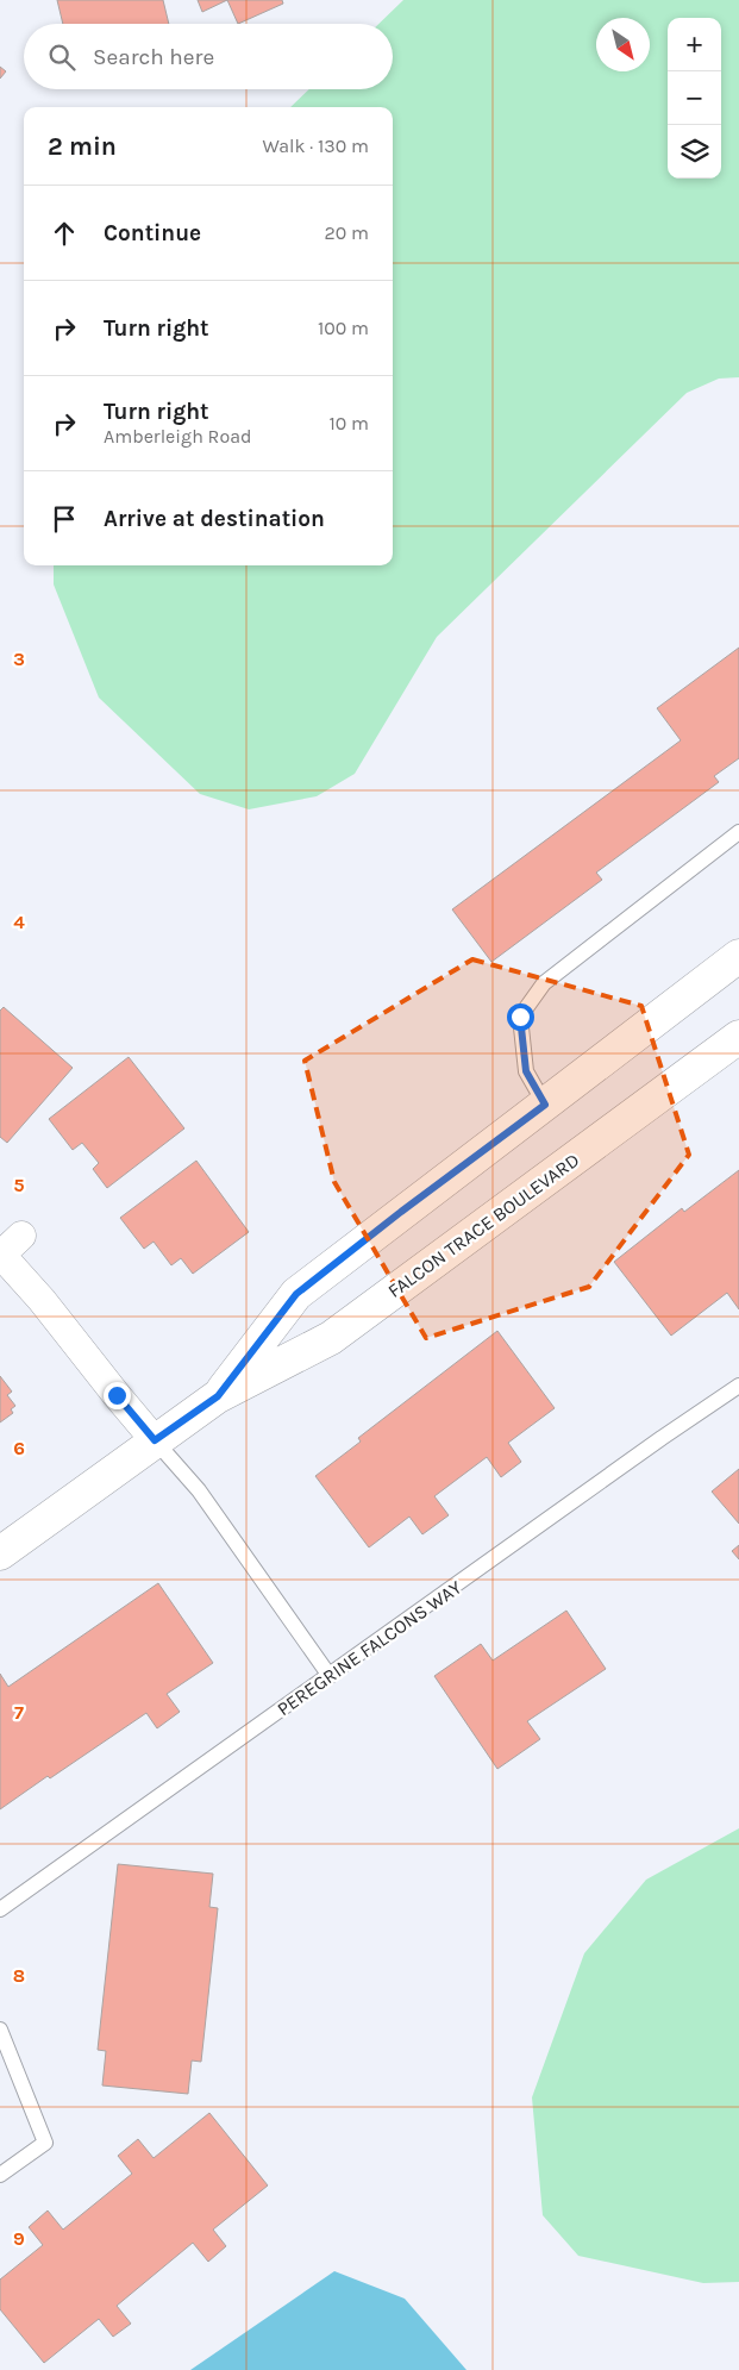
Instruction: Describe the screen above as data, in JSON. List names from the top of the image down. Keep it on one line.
{"streets":{"street":["FALCON TRACE BOULEVARD"],"lane":["PEREGRINE FALCONS WAY"]},"north":"bottom right","page":{"map_buttons":["+","−"],"search":"Search here","heading":["2 min","Walk · 130 m"],"list":[["Continue","20 m"],["Turn right","100 m"],["Turn right","Amberleigh Road","10 m"],"Arrive at destination"]},"grid":{"rows":["3","4","5","6","7","8","9"]}}
